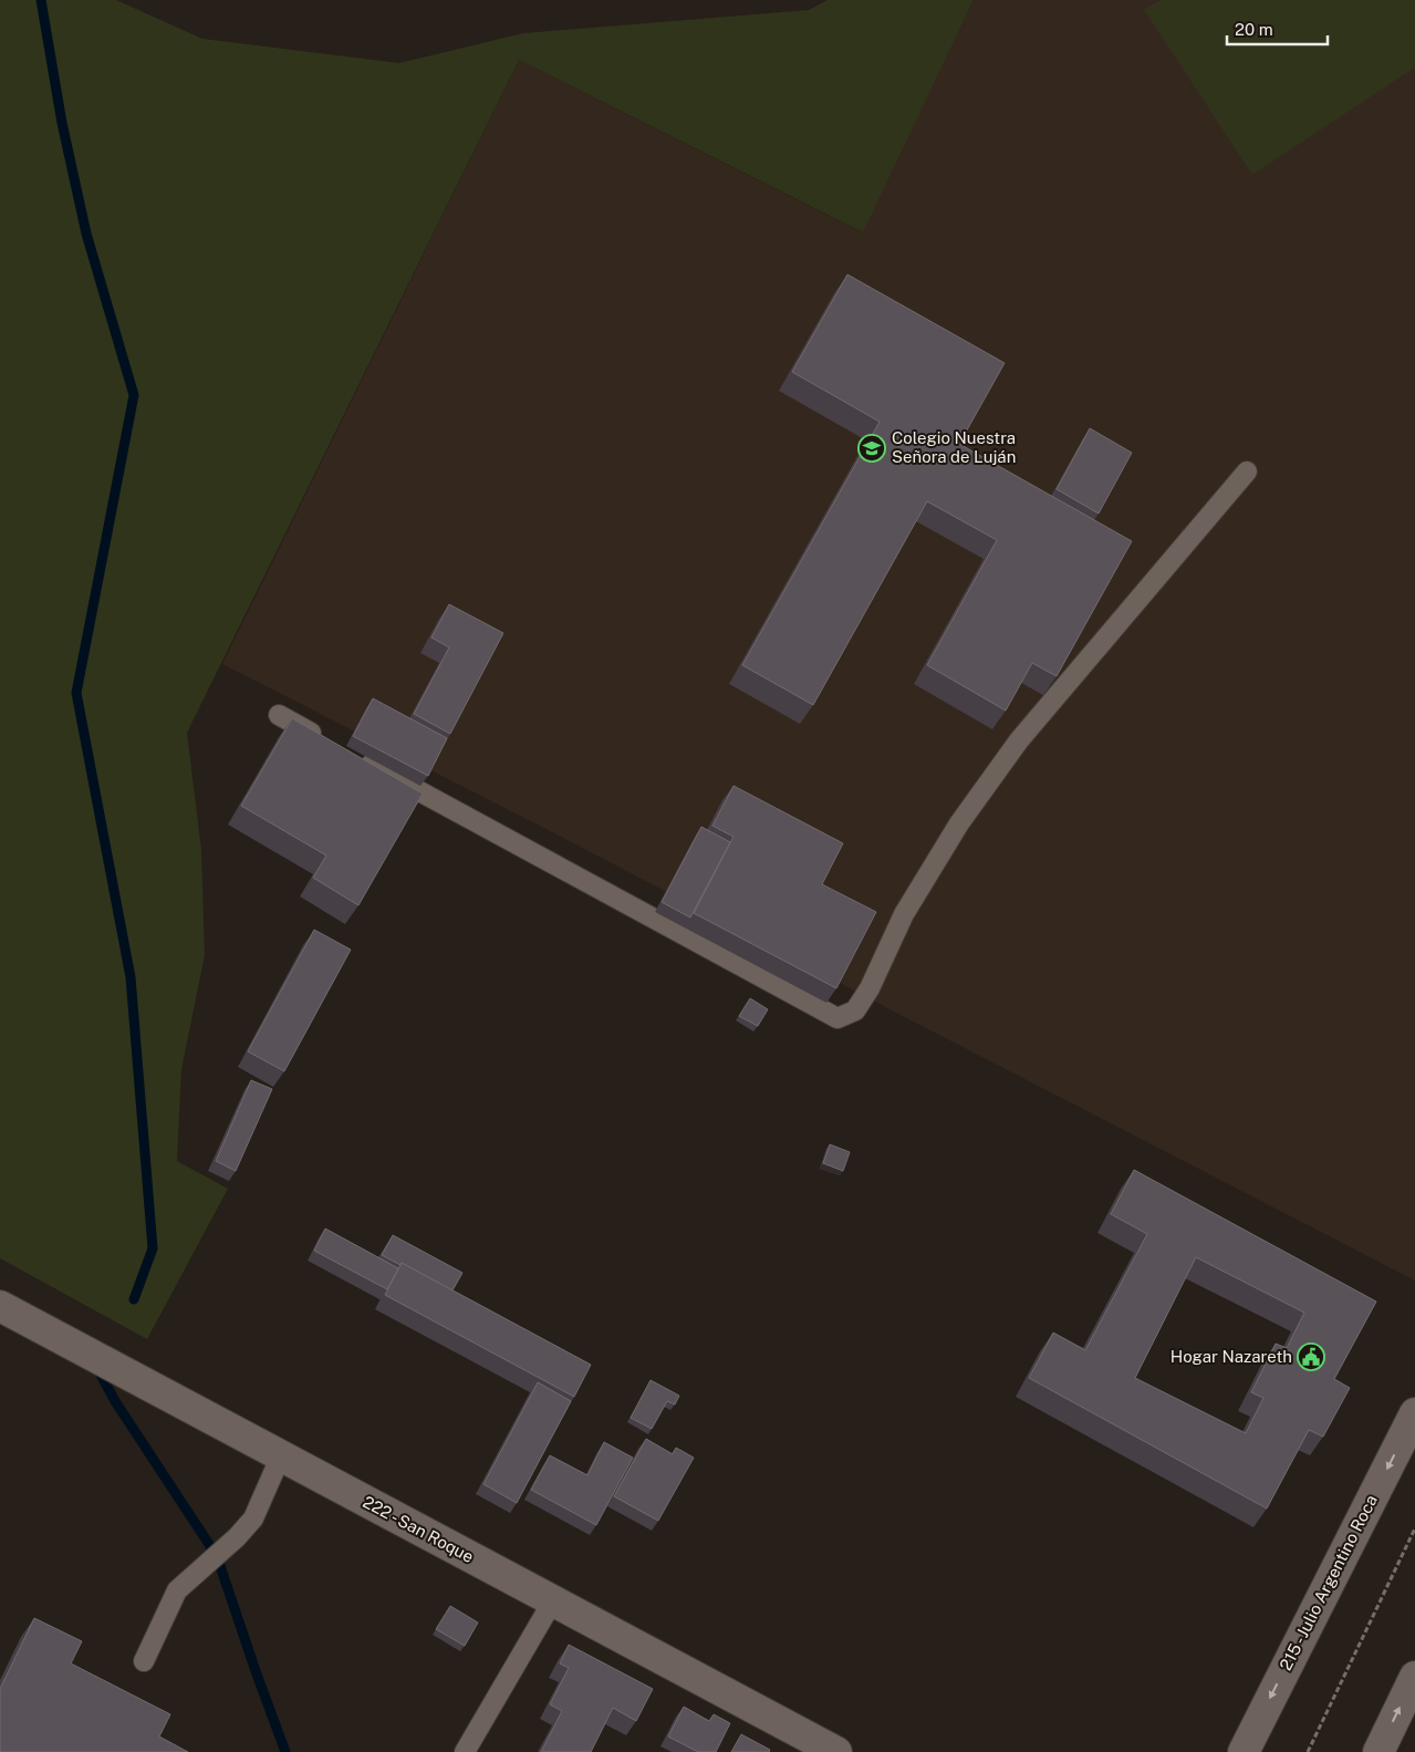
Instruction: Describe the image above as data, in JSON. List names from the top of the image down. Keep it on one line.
{"streets":{"street":["222 - San Roque","215 - Julio Argentino Roca"]},"one_way":["215 - Julio Argentino Roca"],"places":{"school or university":["Colegio Nuestra Señora de Luján"],"public building":["Hogar Nazareth"]},"scale_bar":"20 m"}
